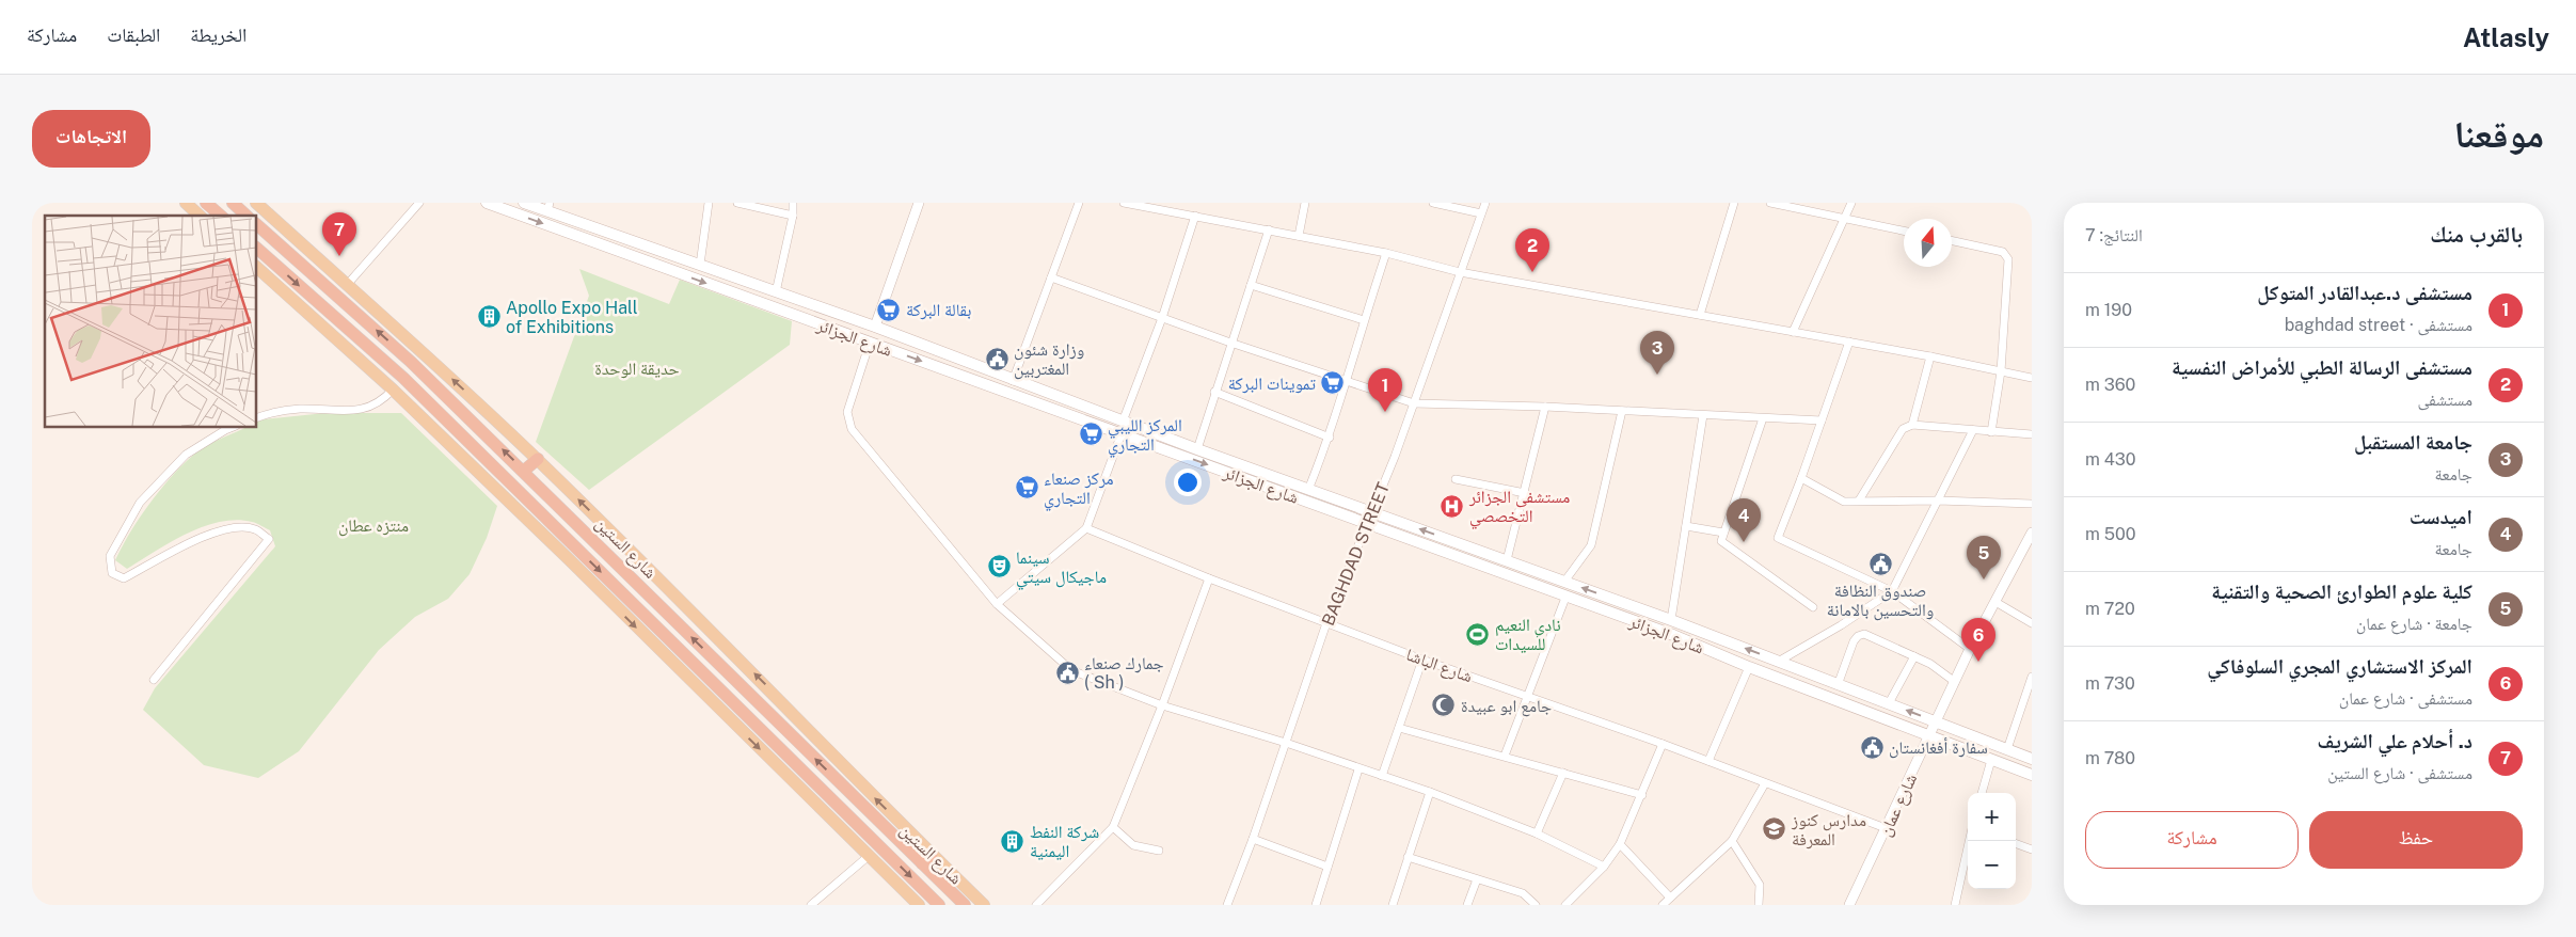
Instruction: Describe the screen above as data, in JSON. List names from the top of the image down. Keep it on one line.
{"streets":{"highway":["شارع الستين"],"main road":["شارع الجزائر"],"street":["BAGHDAD STREET","شارع الباشا","شارع عمان"]},"crossings":[["شارع الجزائر","BAGHDAD STREET"],["شارع الجزائر","شارع عمان"],["BAGHDAD STREET","شارع الباشا"],["شارع الباشا","شارع عمان"]],"parks":["حديقة الوحدة","منتزه عطان"],"places":{"supermarket":["بقالة البركة","تموينات البركة","المركز الليبي التجاري","مركز صنعاء التجاري"],"building":["Apollo Expo Hall of Exhibitions","شركة النفط اليمنية"],"public building":["وزارة شئون المغتربين","صندوق النظافة والتحسين بالامانة","جمارك صنعاء ( Sh )","سفارة أفغانستان"],"hospital":["مستشفى الجزائر التخصصي"],"theatre":["سينما ماجيكال سيتي"],"sports":["نادي النعيم للسيدات"],"mosque":["جامع ابو عبيدة"],"school or university":["مدارس كنوز المعرفة"]},"north":"top","page":{"header":"Atlasly","nav":["الخريطة","الطبقات","مشاركة"],"title":"موقعنا","buttons":["الاتجاهات",["حفظ","مشاركة"]],"heading":["بالقرب منك","النتائج: 7"],"pins":["7","2","3","1","4","5","6"],"list":[{"mark":"1","name":"مستشفى د.عبدالقادر المتوكل","note":"مستشفى · baghdad street","value":"190 m"},{"mark":"2","name":"مستشفى الرسالة الطبي للأمراض النفسية","note":"مستشفى","value":"360 m"},{"mark":"3","name":"جامعة المستقبل","note":"جامعة","value":"430 m"},{"mark":"4","name":"اميدست","note":"جامعة","value":"500 m"},{"mark":"5","name":"كلية علوم الطوارئ الصحية والتقنية","note":"جامعة · شارع عمان","value":"720 m"},{"mark":"6","name":"المركز الاستشاري المجري السلوفاكي","note":"مستشفى · شارع عمان","value":"730 m"},{"mark":"7","name":"د. أحلام علي الشريف","note":"مستشفى · شارع الستين","value":"780 m"}],"map_buttons":["+","−"]}}
